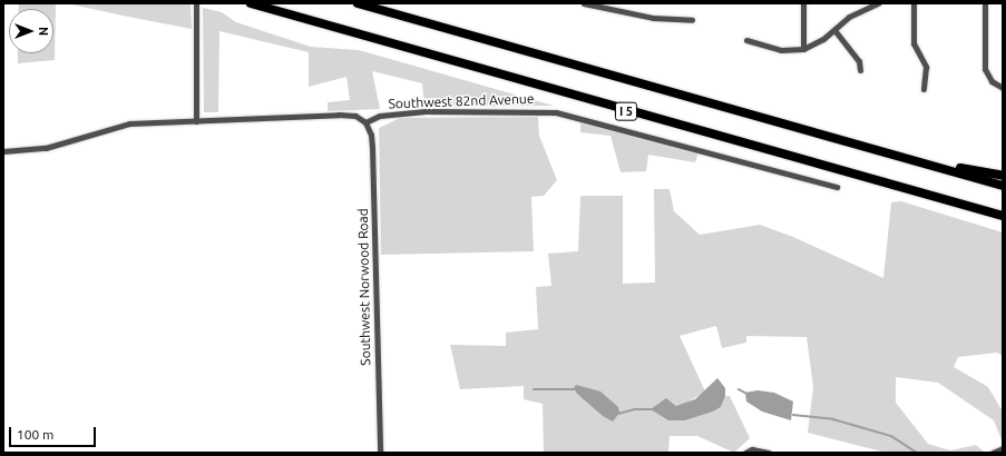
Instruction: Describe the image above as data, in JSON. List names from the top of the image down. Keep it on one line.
{"streets":{"highway":["I 5"],"street":["Southwest 82nd Avenue","Southwest Norwood Road"]},"crossings":[["Southwest 82nd Avenue","Southwest Norwood Road"]],"scale_bar":"100 m","north":"right"}
